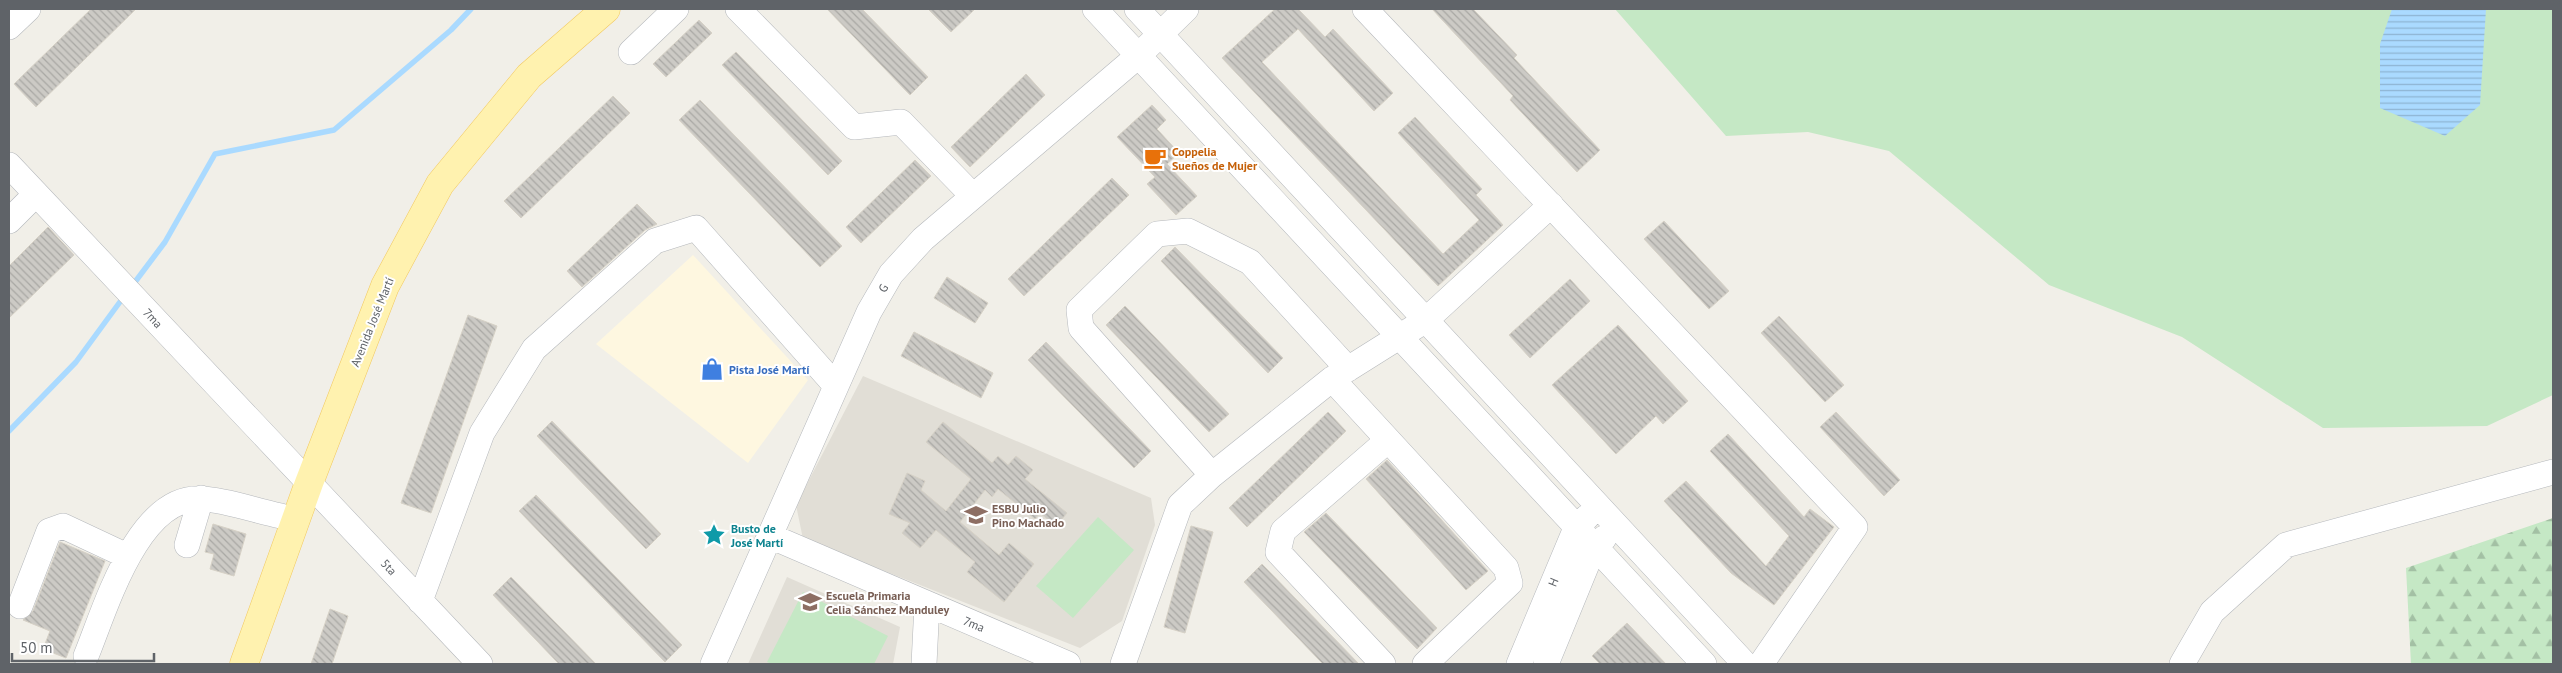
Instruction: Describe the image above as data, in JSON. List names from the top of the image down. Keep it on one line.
{"streets":{"main road":["Avenida José Martí"],"street":["G","7ma","5ta","H"]},"crossings":[["G","7ma"],["7ma","Avenida José Martí"],["7ma","5ta"],["Avenida José Martí","5ta"]],"places":{"cafe":["Coppelia Sueños de Mujer"],"shop":["Pista José Martí"],"school or university":["ESBU Julio Pino Machado","Escuela Primaria Celia Sánchez Manduley"],"place":["Busto de José Martí"]},"scale_bar":"50 m"}
